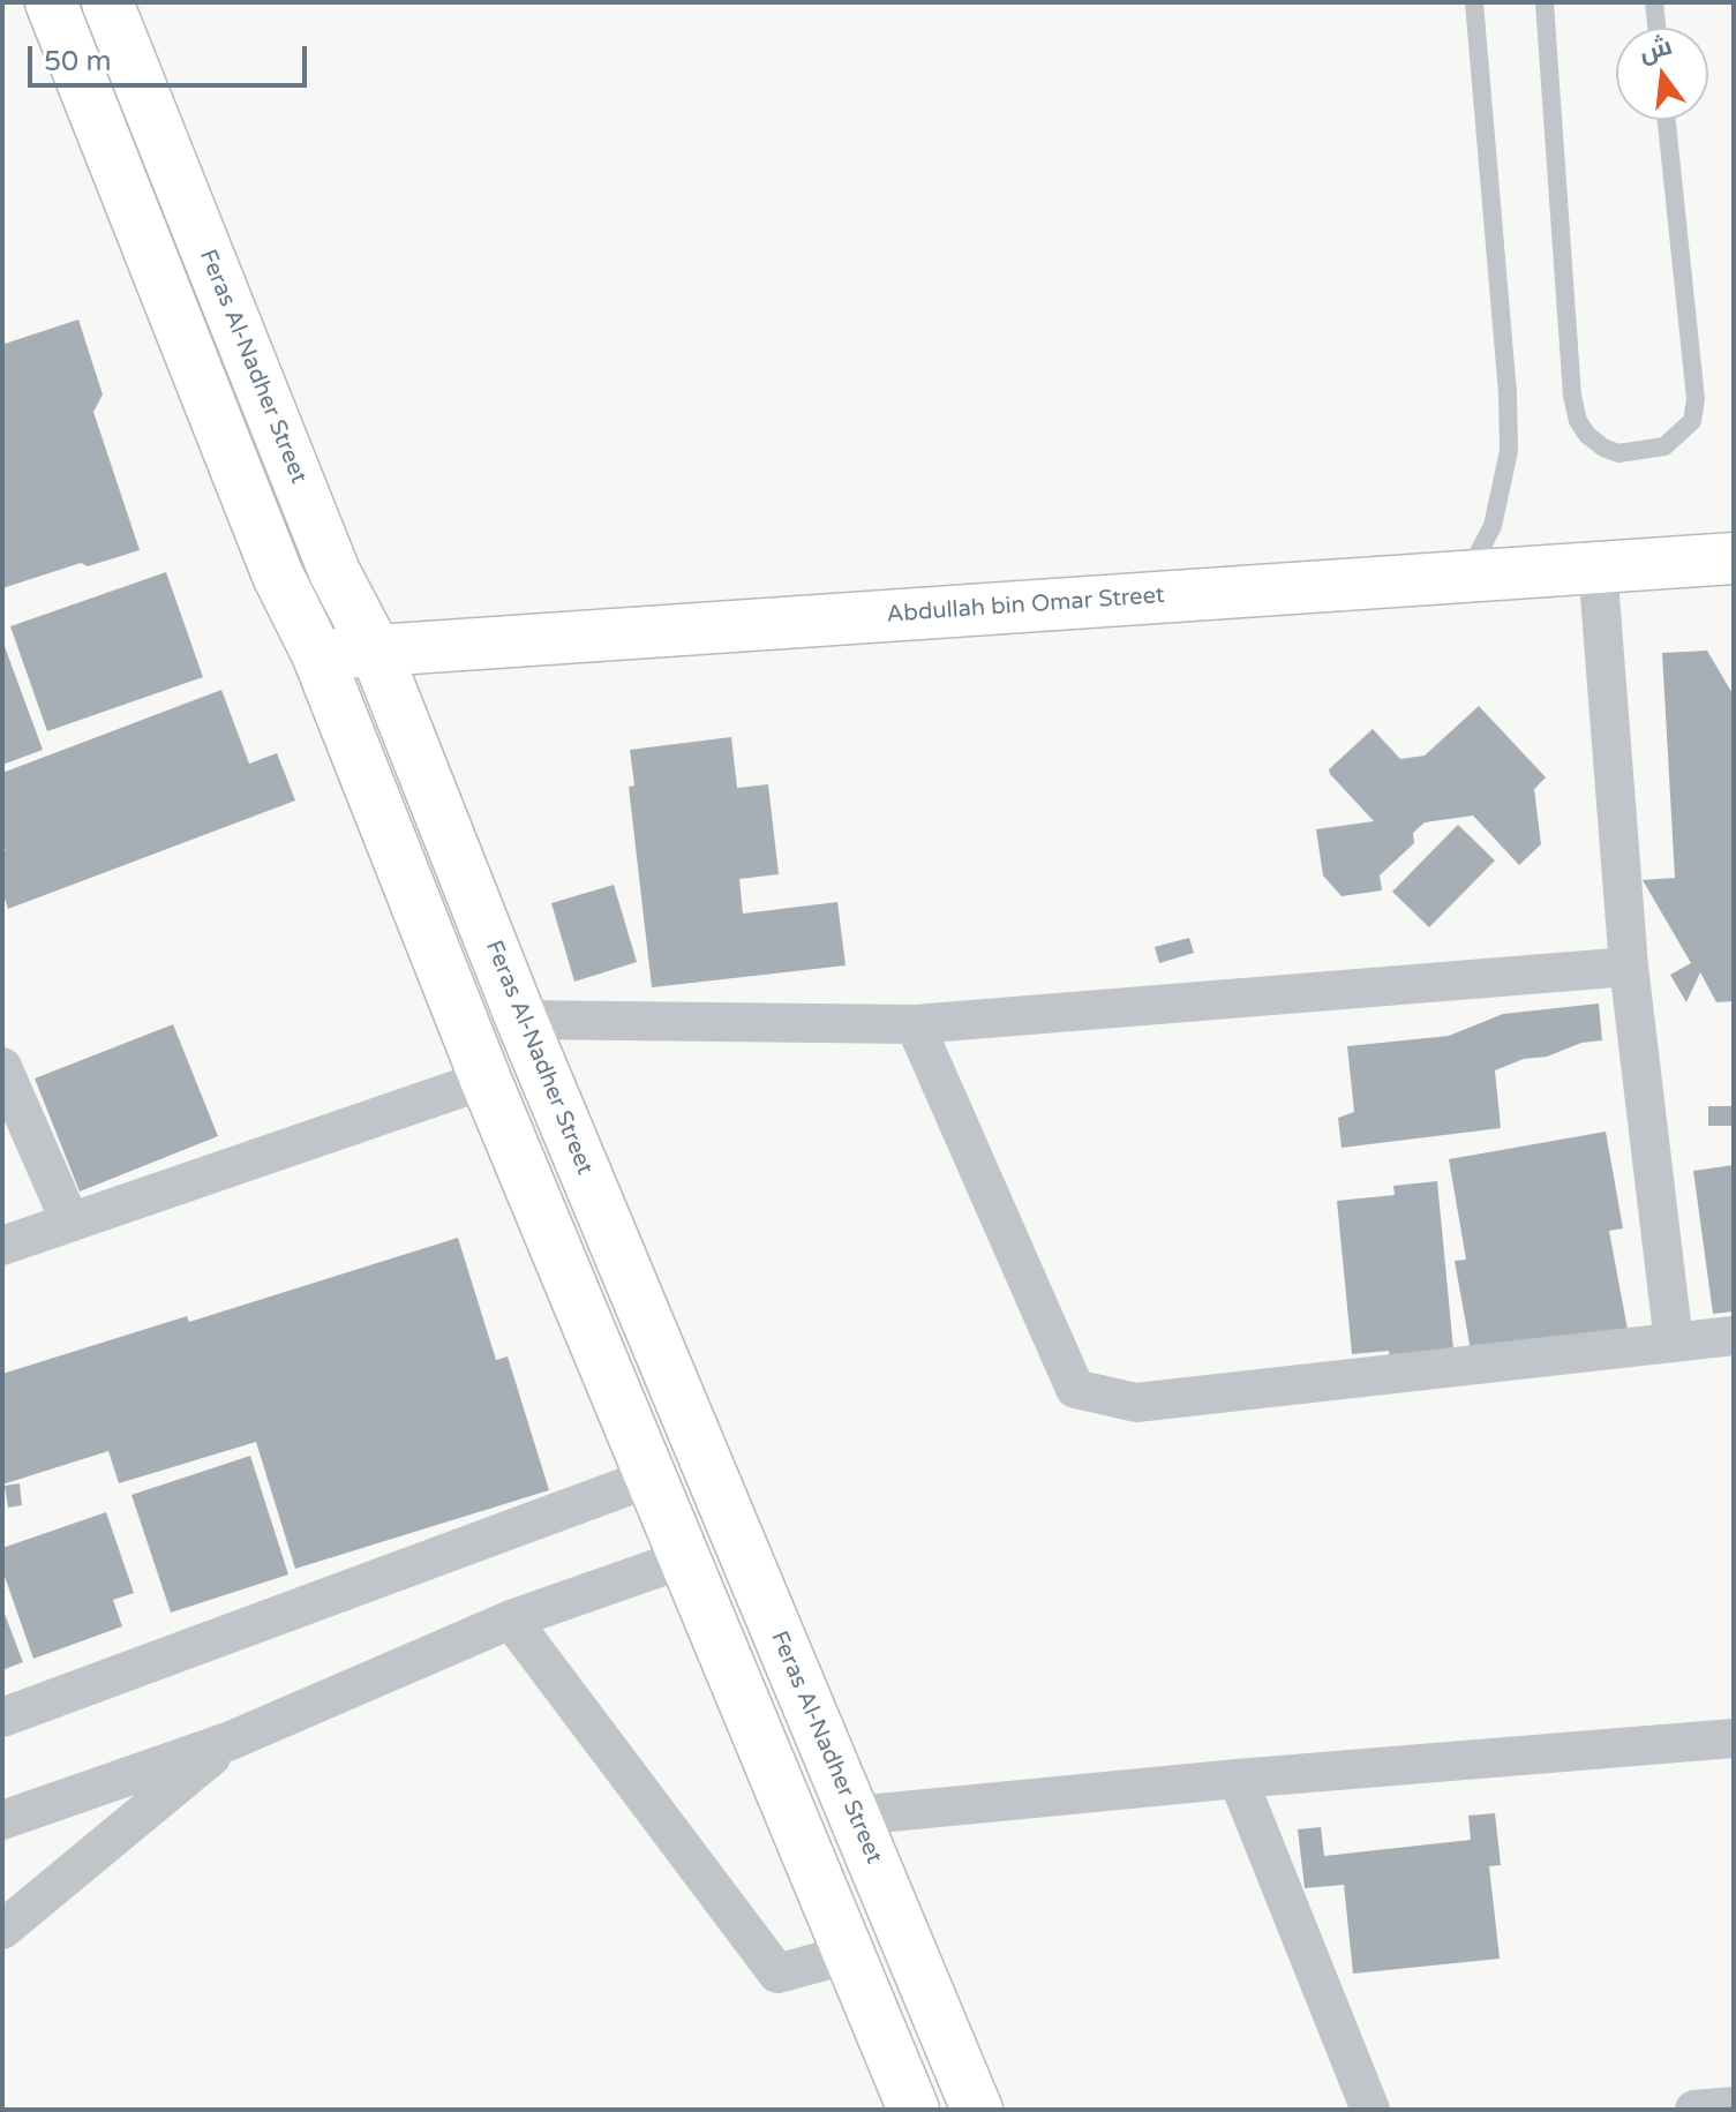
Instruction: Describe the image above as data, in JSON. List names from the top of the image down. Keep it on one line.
{"streets":{"street":["Feras Al-Nadher Street","Abdullah bin Omar Street"]},"crossings":[["Feras Al-Nadher Street","Abdullah bin Omar Street"]],"scale_bar":"50 m","north":"top"}
